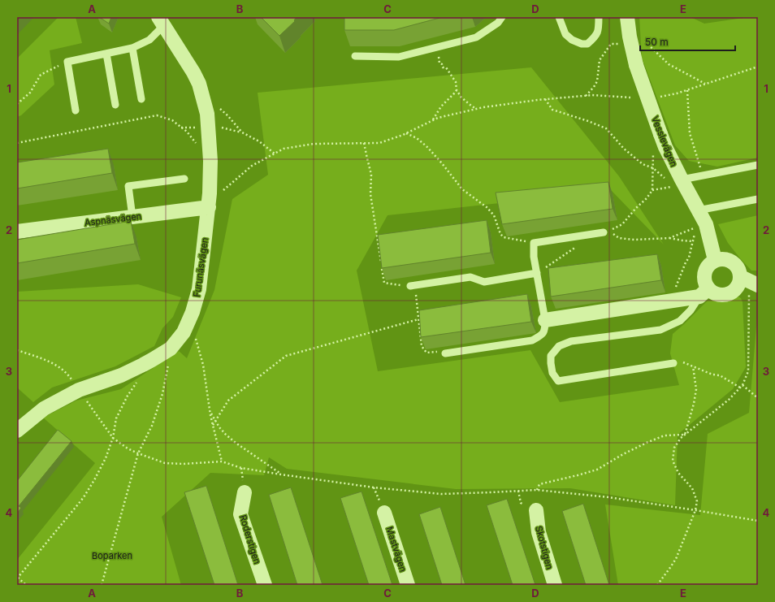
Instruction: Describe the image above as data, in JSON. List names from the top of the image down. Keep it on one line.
{"streets":{"street":["Vesslevägen","Aspnäsvägen","Furunäsvägen","Roderstigen","Skotstigen","Mastvägen"]},"crossings":[["Aspnäsvägen","Furunäsvägen"]],"parks":["Boparken"],"scale_bar":"50 m","grid":{"columns":["A","B","C","D","E"],"rows":["1","2","3","4"]}}
